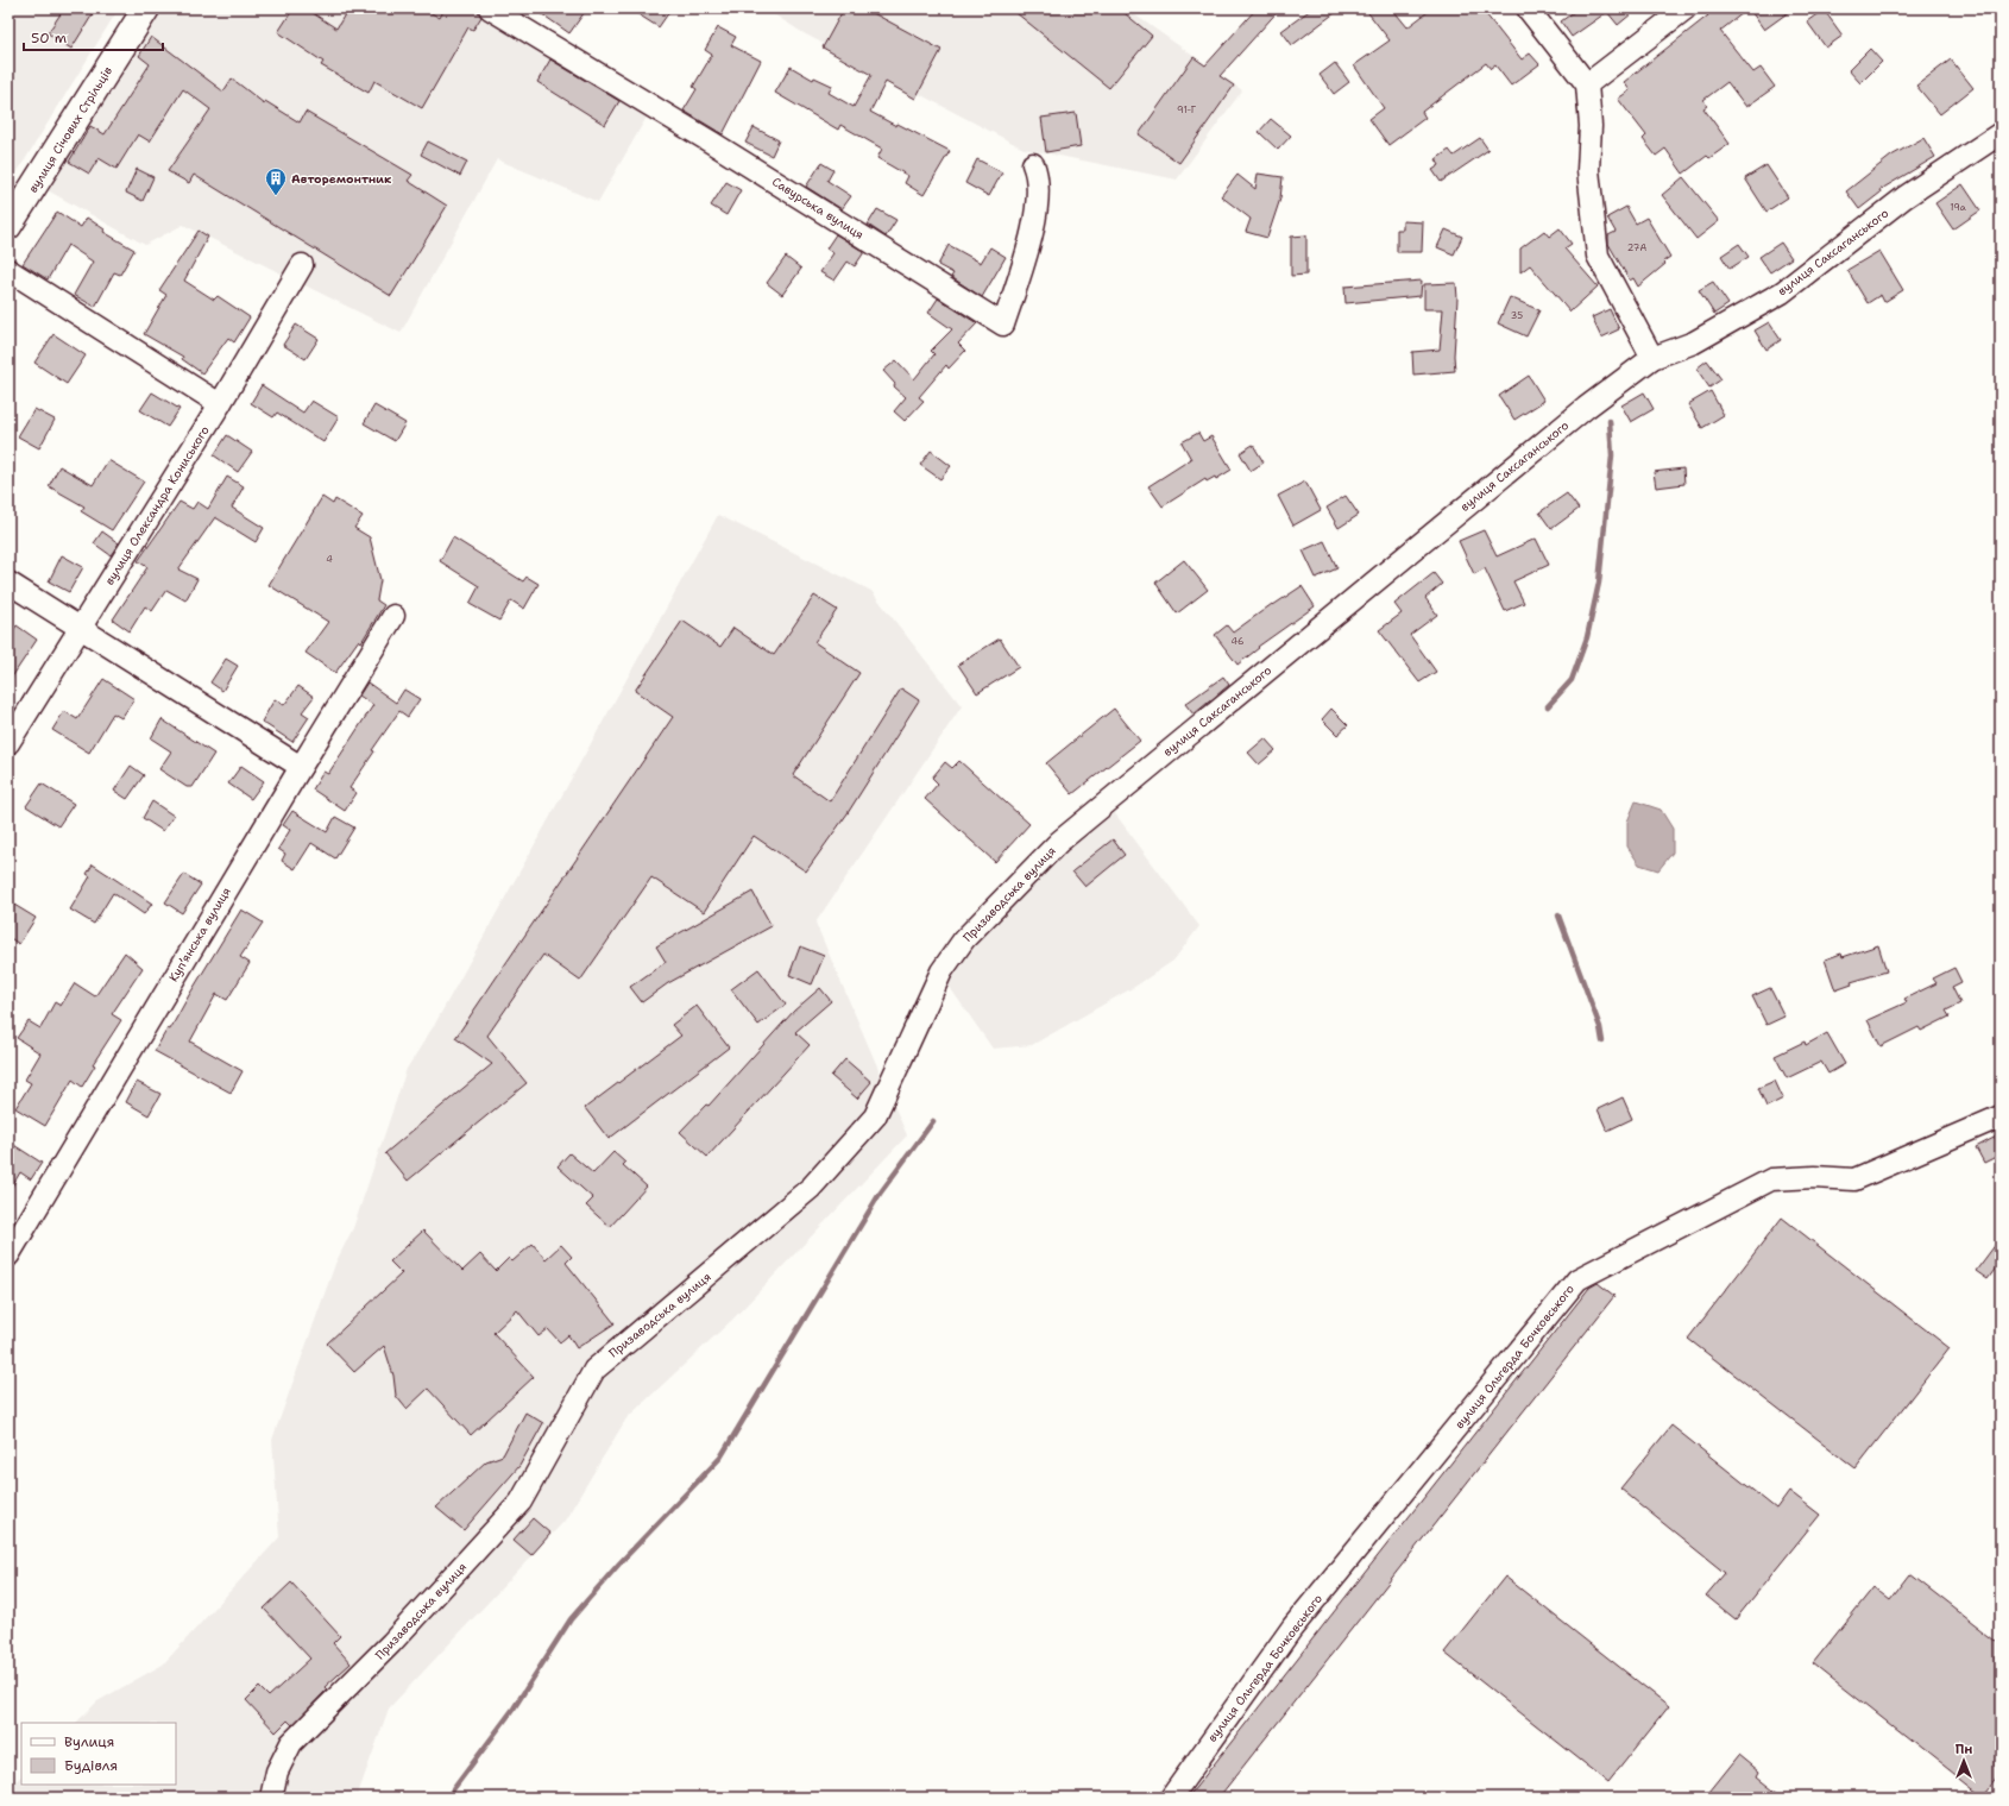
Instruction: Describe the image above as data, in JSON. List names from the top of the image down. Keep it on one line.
{"streets":{"street":["вулиця Січових Стрільців","Савурська вулиця","вулиця Саксаганського","вулиця Олександра Кониського","Призаводська вулиця","Купʼянська вулиця","вулиця Ольгерда Бочковського"]},"crossings":[["вулиця Саксаганського","Призаводська вулиця"]],"places":{"building":["Авторемонтник"]},"house_numbers":["91-Г","19а","27А","35","4","46"],"legend":["Вулиця","Будівля"],"scale_bar":"50 m","north":"top"}
